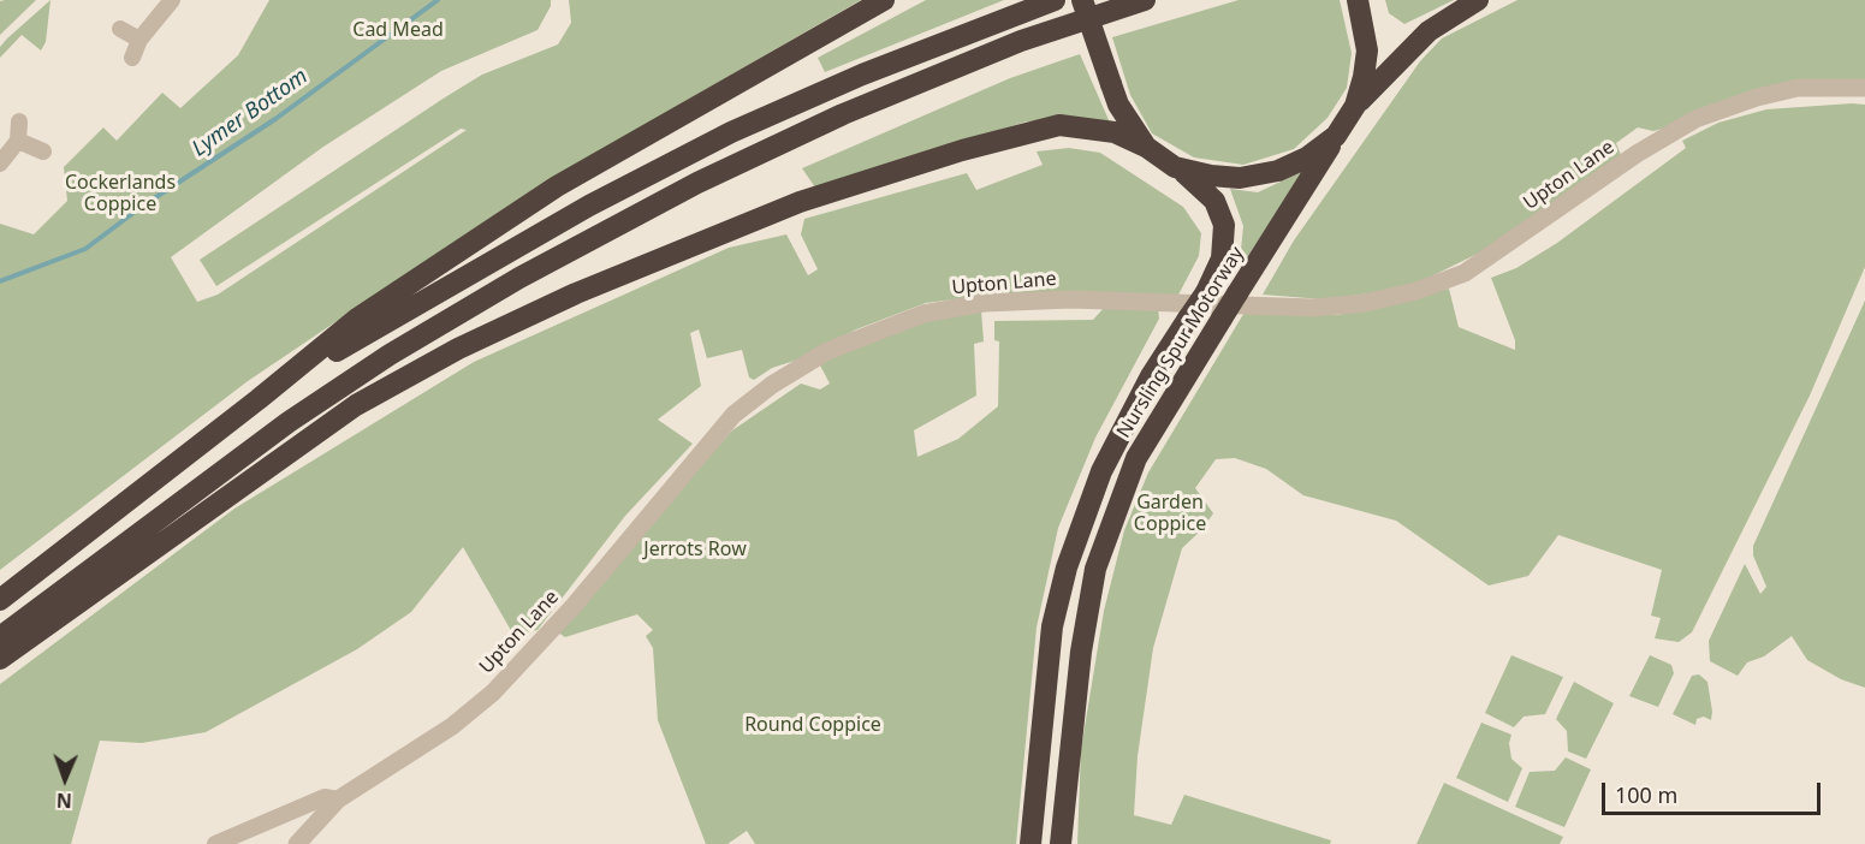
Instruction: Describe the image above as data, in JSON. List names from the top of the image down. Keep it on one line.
{"streets":{"highway":["Nursling Spur Motorway"],"street":["Upton Lane"]},"water":["Lymer Bottom"],"parks":["Cad Mead","Cockerlands Coppice","Garden Coppice","Jerrots Row","Round Coppice"],"scale_bar":"100 m","north":"bottom"}
